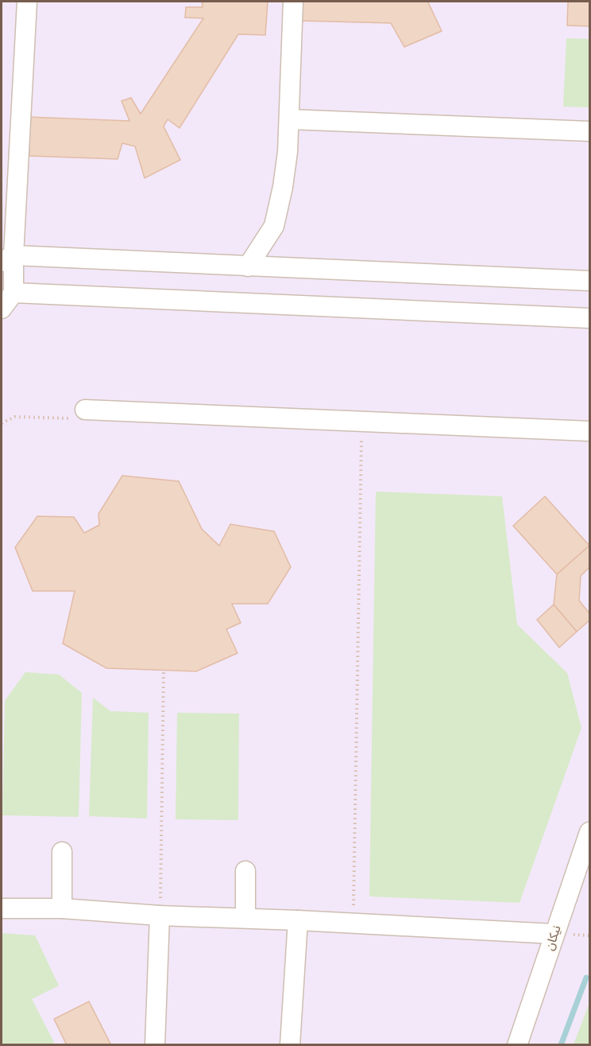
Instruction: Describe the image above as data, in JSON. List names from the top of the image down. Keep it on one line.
{"streets":{"lane":["نیکان"]}}
